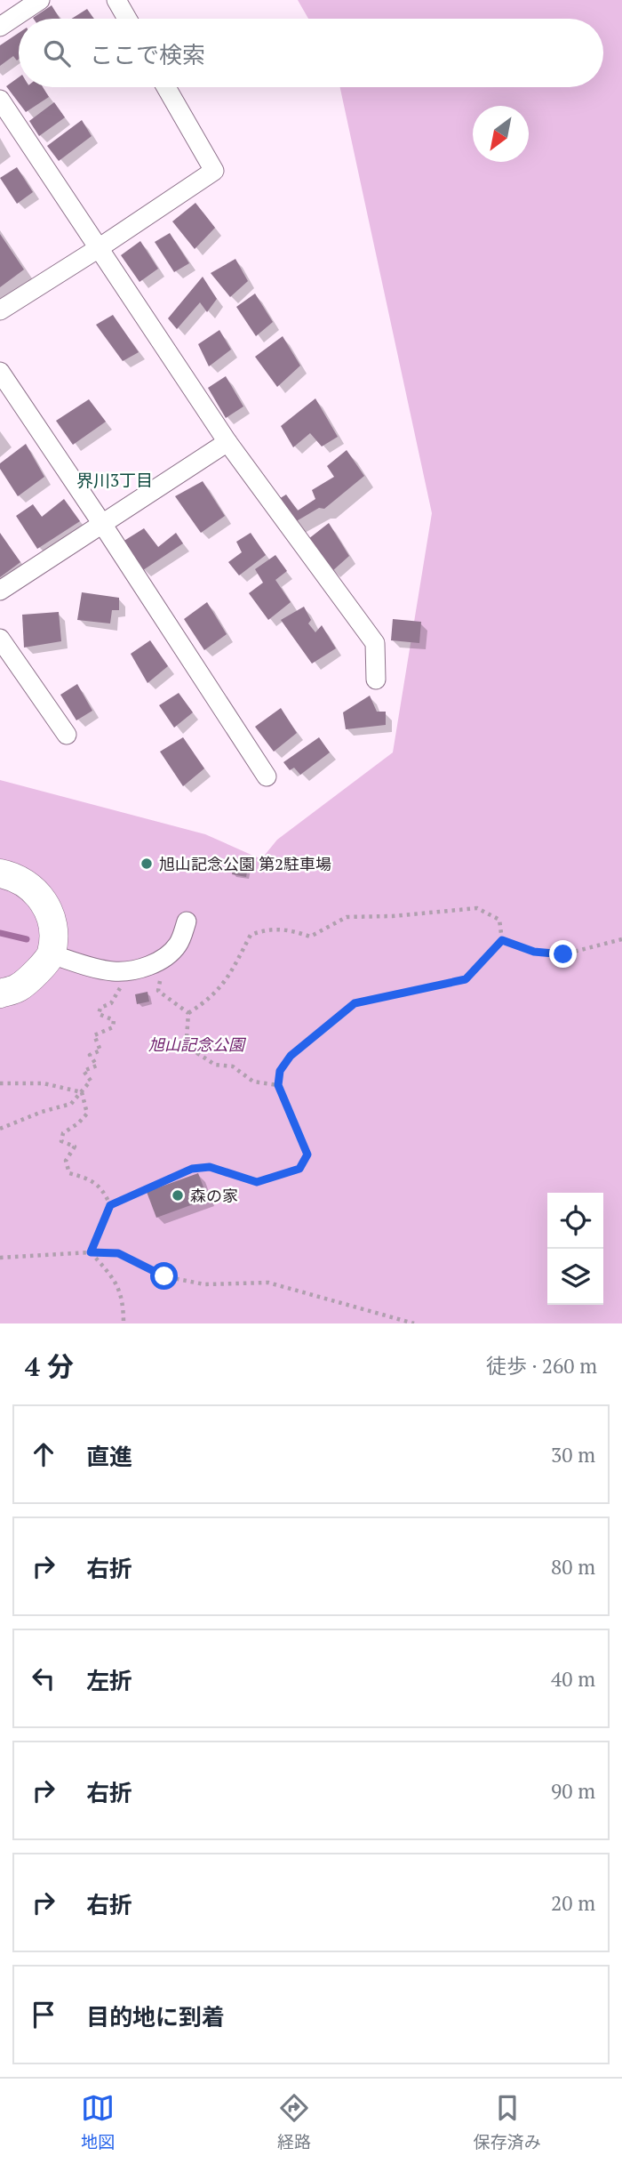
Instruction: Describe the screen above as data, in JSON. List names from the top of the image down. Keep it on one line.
{"districts":["界川3丁目"],"parks":["旭山記念公園"],"places":["旭山記念公園 第2駐車場","森の家"],"north":"bottom left","page":{"search":"ここで検索","heading":["4 分","徒歩 · 260 m"],"list":[["直進","30 m"],["右折","80 m"],["左折","40 m"],["右折","90 m"],["右折","20 m"],"目的地に到着"],"nav":["地図","経路","保存済み"]}}
